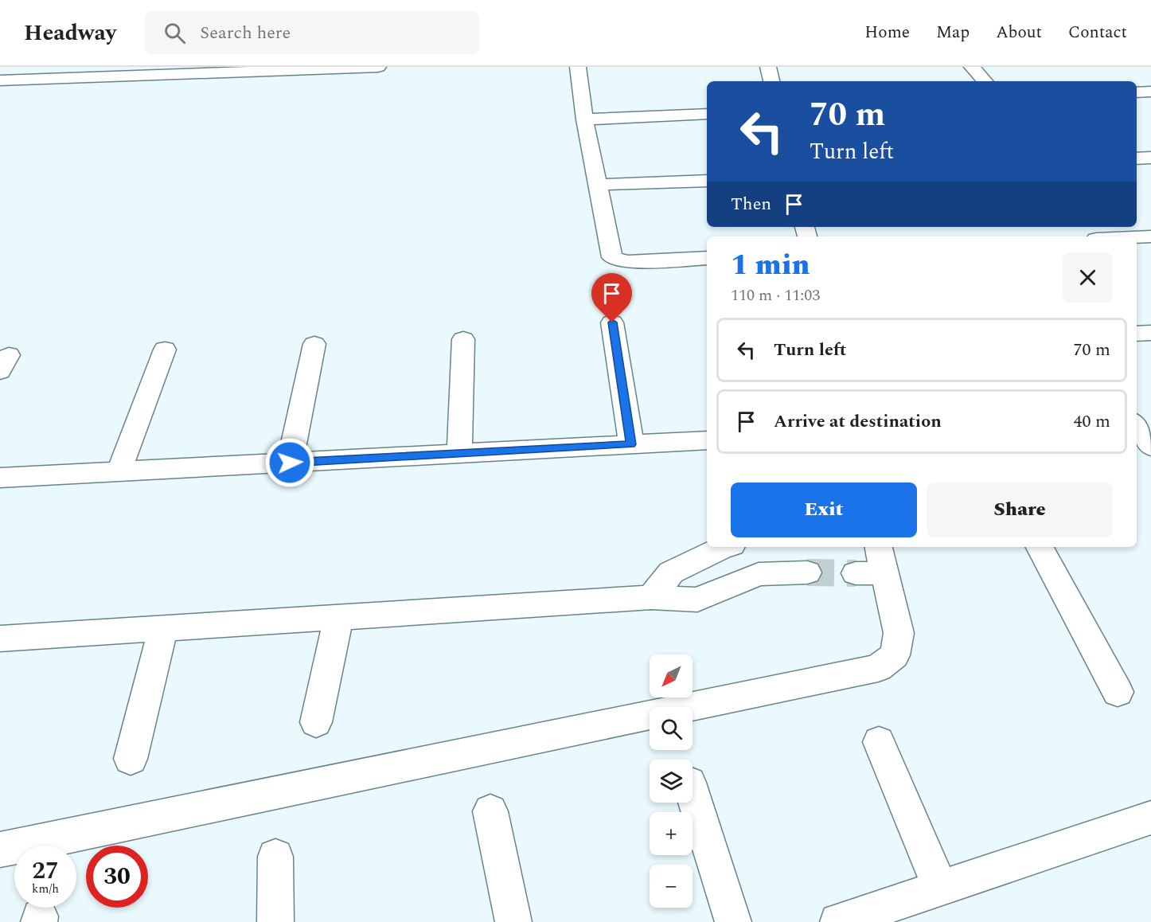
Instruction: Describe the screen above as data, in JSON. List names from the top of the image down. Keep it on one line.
{"north":"bottom left","page":{"header":"Headway","search":"Search here","nav":["Home","Map","About","Contact"],"turn":["70 m","Turn left"],"then":"Then","heading":["1 min","110 m · 11:03"],"list":[{"name":"Turn left","value":"70 m"},{"name":"Arrive at destination","value":"40 m"}],"buttons":["Exit","Share"],"map_buttons":["+","−"],"speed":"27 km/h","limit":"30"}}
